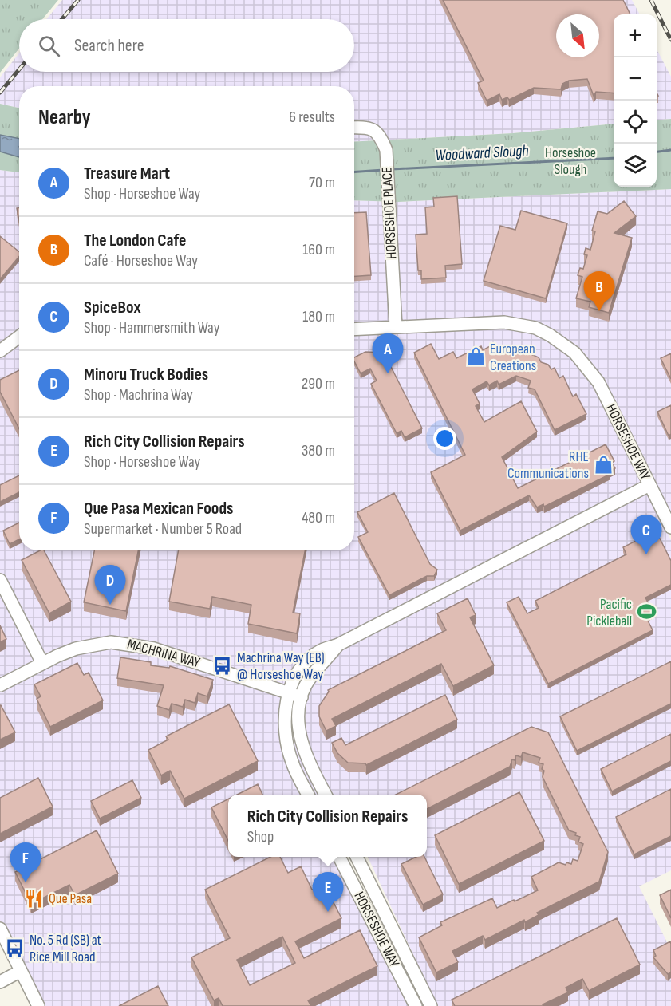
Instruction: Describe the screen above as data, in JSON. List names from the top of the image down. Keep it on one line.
{"streets":{"street":["HORSESHOE PLACE","HORSESHOE WAY","MACHRINA WAY"]},"crossings":[["HORSESHOE PLACE","HORSESHOE WAY"],["HORSESHOE WAY","MACHRINA WAY"]],"water":["Woodward Slough"],"parks":["Horseshoe Slough"],"places":{"shop":["European Creations","RHE Communications"],"sports":["Pacific Pickleball"],"bus stop":["Machrina Way (EB) @ Horseshoe Way","No. 5 Rd (SB) at Rice Mill Road"],"restaurant":["Que Pasa"]},"north":"bottom right","page":{"map_buttons":["+","−"],"search":"Search here","heading":["Nearby","6 results"],"list":[{"mark":"A","name":"Treasure Mart","note":"Shop · Horseshoe Way","value":"70 m"},{"mark":"B","name":"The London Cafe","note":"Café · Horseshoe Way","value":"160 m"},{"mark":"C","name":"SpiceBox","note":"Shop · Hammersmith Way","value":"180 m"},{"mark":"D","name":"Minoru Truck Bodies","note":"Shop · Machrina Way","value":"290 m"},{"mark":"E","name":"Rich City Collision Repairs","note":"Shop · Horseshoe Way","value":"380 m"},{"mark":"F","name":"Que Pasa Mexican Foods","note":"Supermarket · Number 5 Road","value":"480 m"}],"pins":["B","A","C","D","F","E"],"popup":["Rich City Collision Repairs","Shop"]}}
